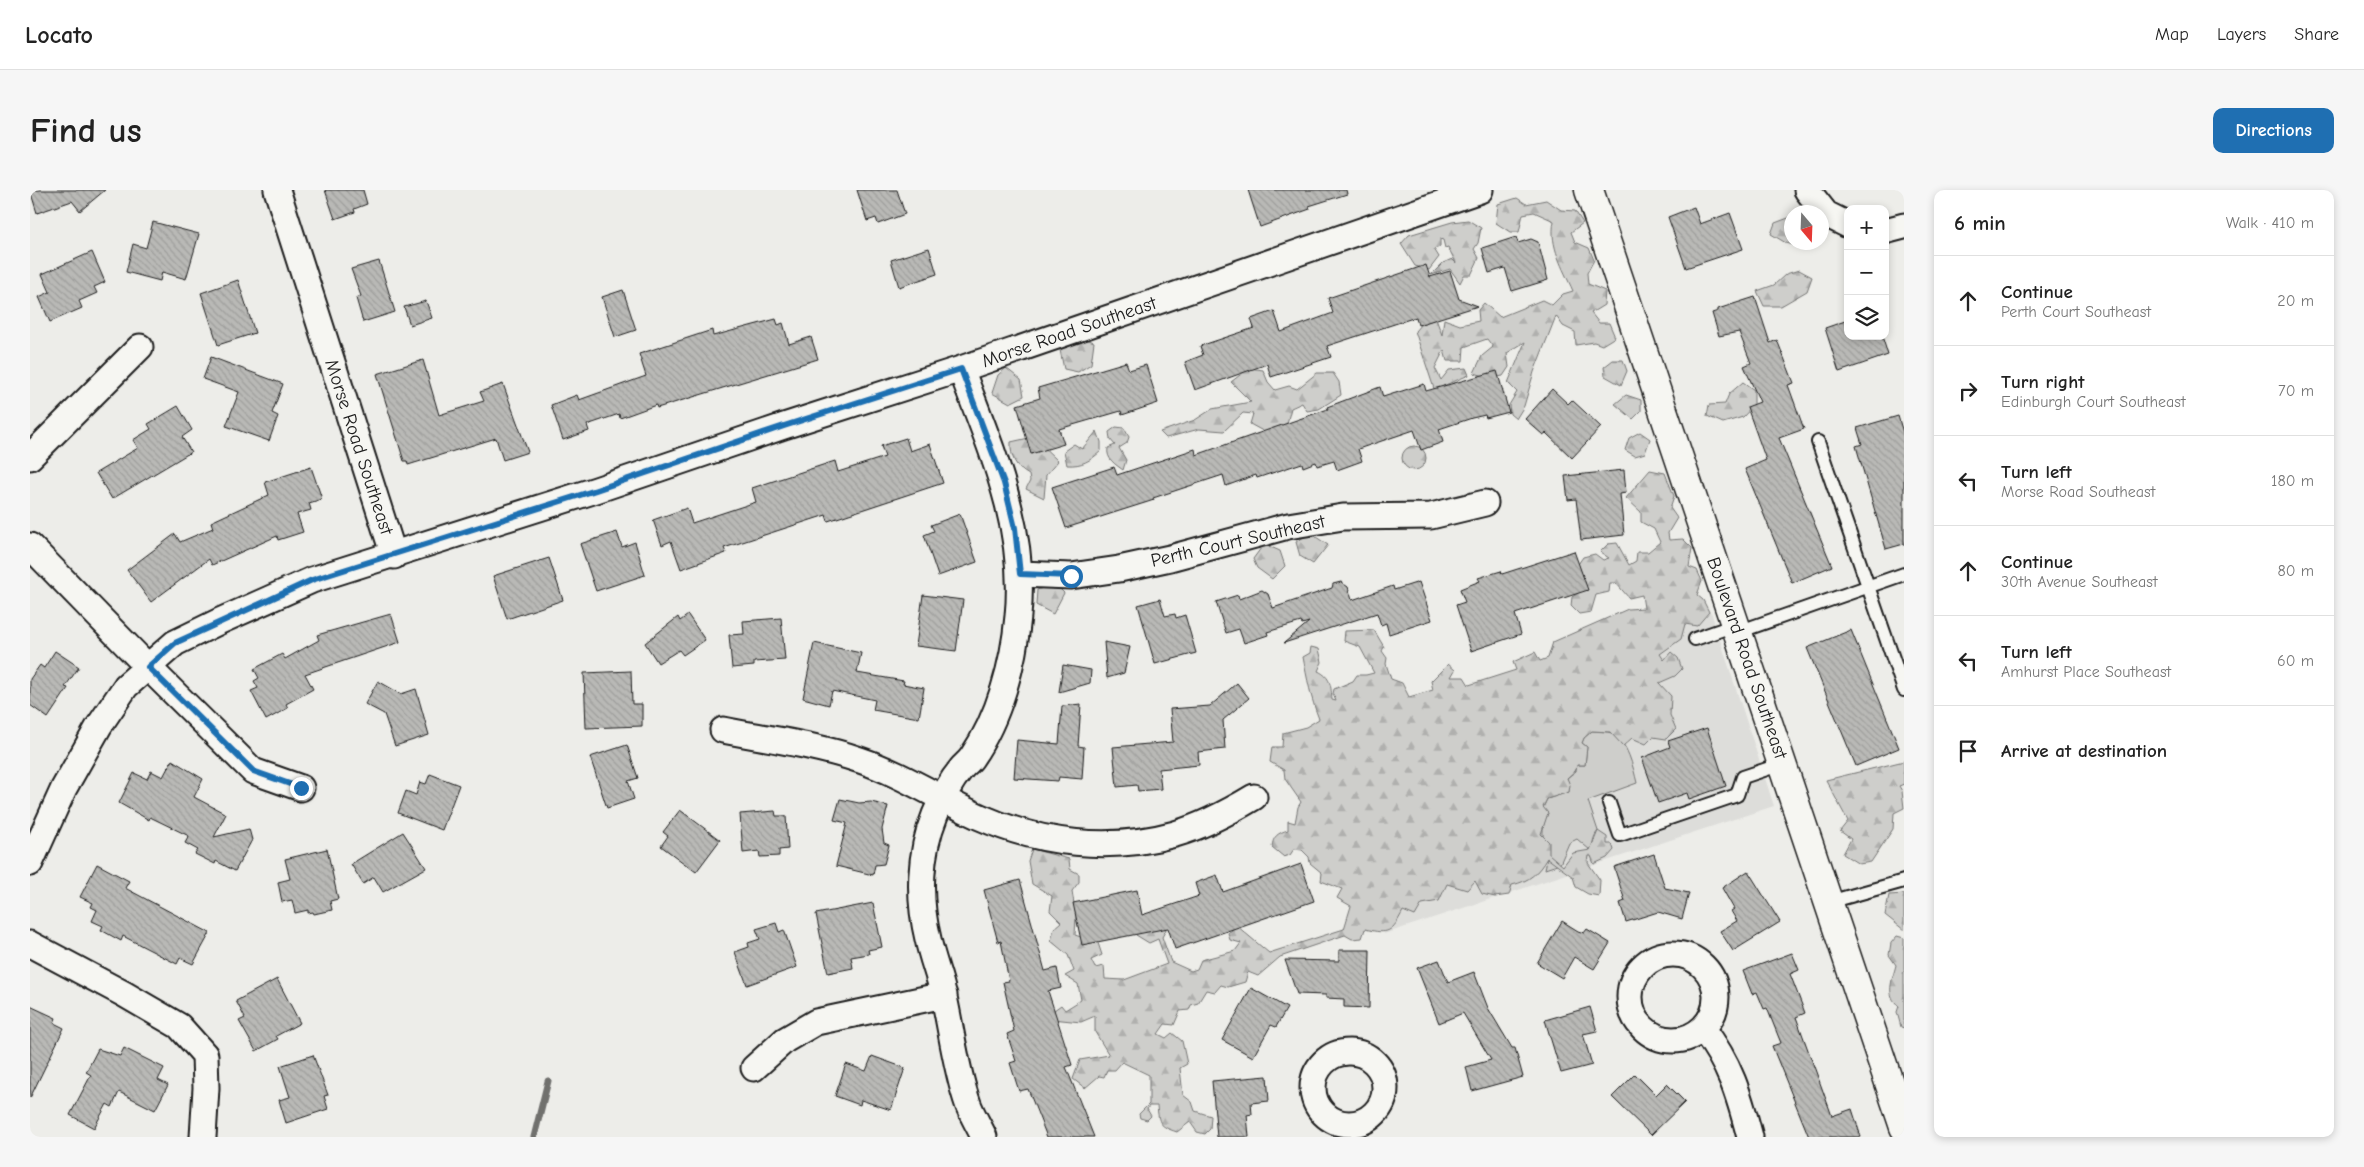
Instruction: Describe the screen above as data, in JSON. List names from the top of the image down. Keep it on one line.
{"streets":{"street":["Morse Road Southeast","Perth Court Southeast","Boulevard Road Southeast"]},"north":"bottom","page":{"header":"Locato","nav":["Map","Layers","Share"],"buttons":"Directions","title":"Find us","heading":["6 min","Walk · 410 m"],"map_buttons":["+","−"],"list":[["Continue","Perth Court Southeast","20 m"],["Turn right","Edinburgh Court Southeast","70 m"],["Turn left","Morse Road Southeast","180 m"],["Continue","30th Avenue Southeast","80 m"],["Turn left","Amhurst Place Southeast","60 m"],"Arrive at destination"]}}
